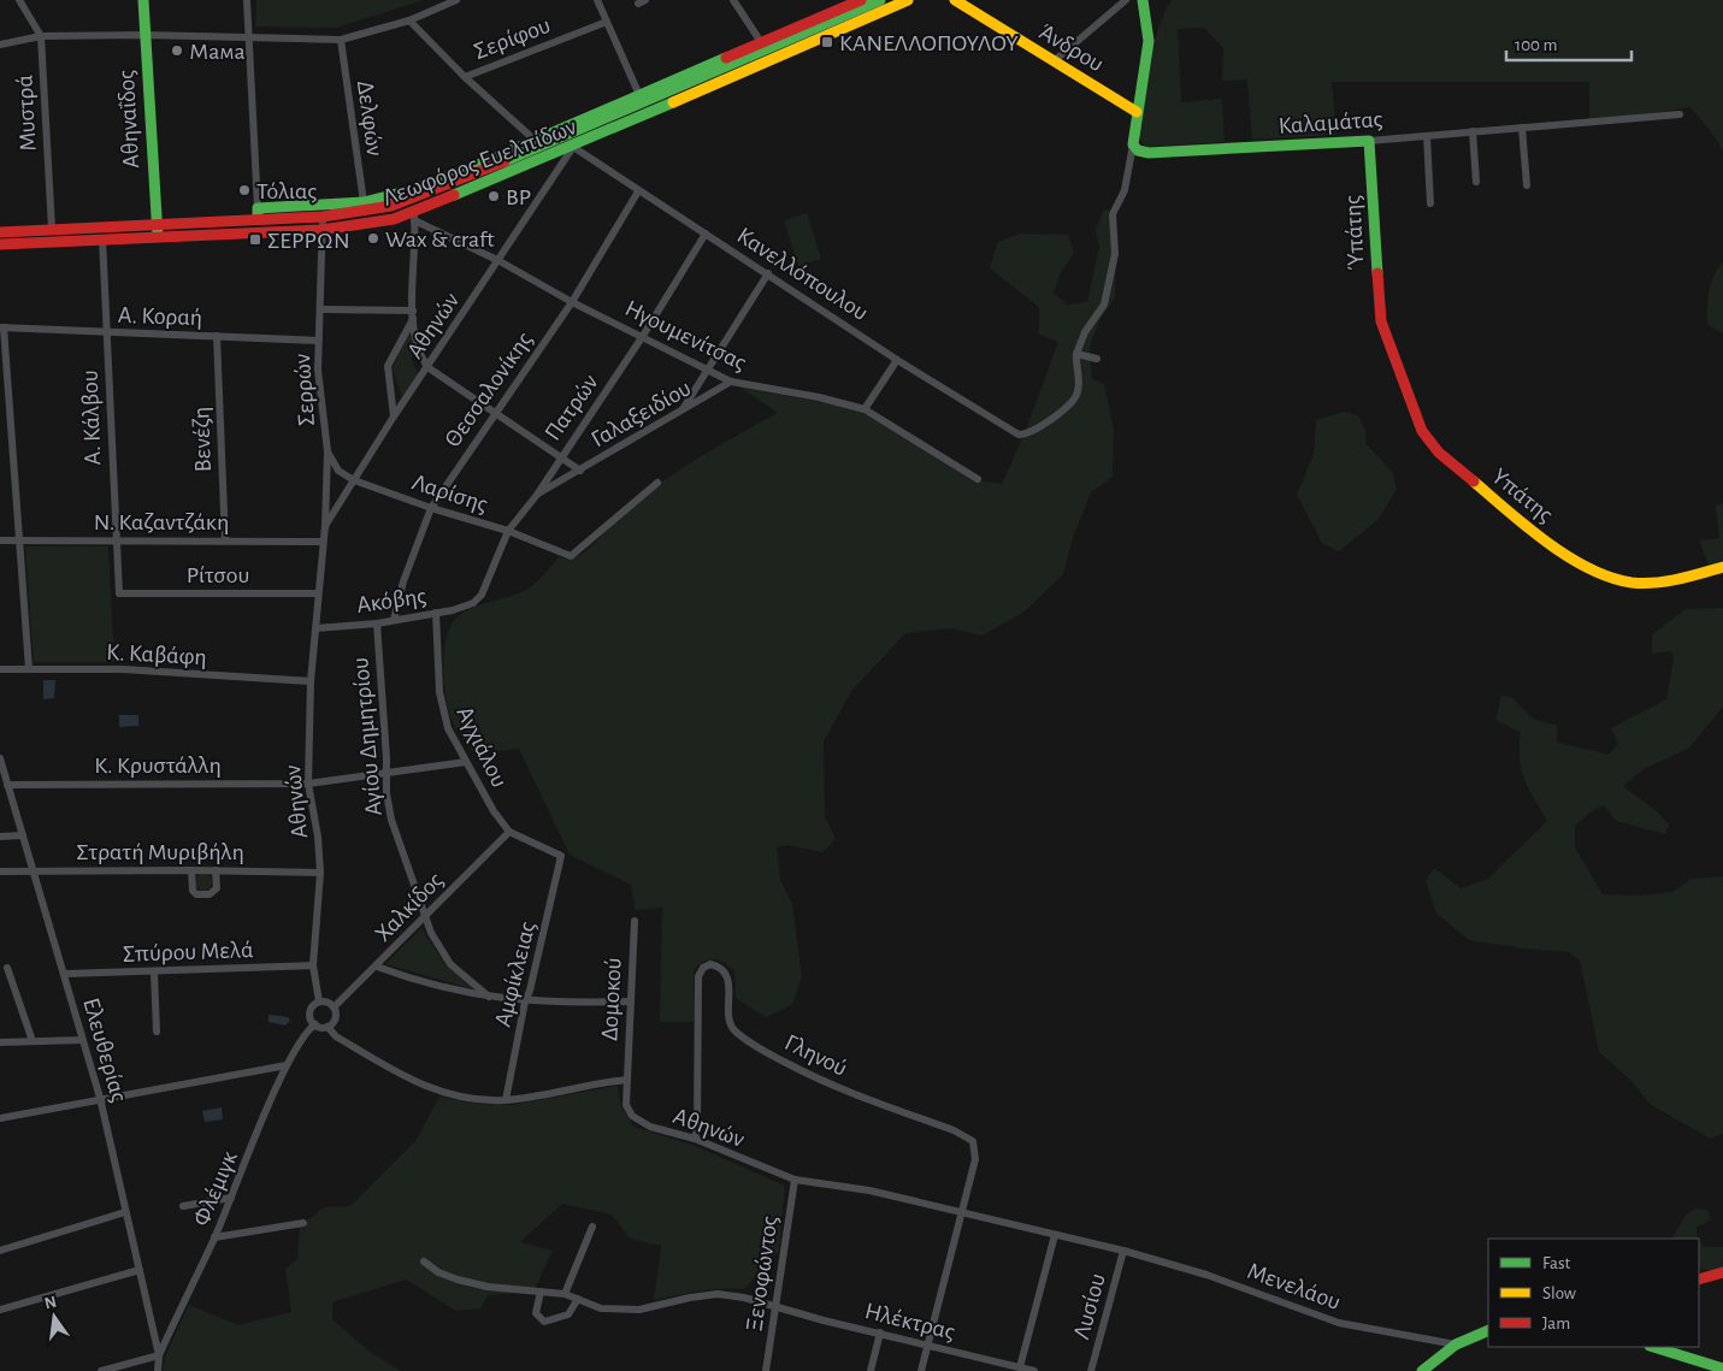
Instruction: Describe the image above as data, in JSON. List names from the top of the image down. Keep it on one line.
{"streets":{"street":["Σερίφου","Άνδρου","Μυστρά","Δελφών","Αθηναΐδος","Καλαμάτας","Λεωφόρος Ευελπίδων","Ύπάτης","Κανελλόπουλου","Α. Κοραή","Αθηνών","Ηγουμενίτσας","Θεσσαλονίκης","Σερρών","Πατρών","Γαλαξειδίου","A. Κάλβου","Βενέζη","Λαρίσης","Υπάτης","Ν. Καζαντζάκη","Ρίτσου","Ακόβης","Κ. Καβάφη","Αγίου Δημητρίου","Αγχιάλου","Κ. Κρυστάλλη","Στρατή Μυριβήλη","Χαλκίδος","Σπύρου Μελά","Αμφίκλειας","Δομοκού","Ελευθερίας","Γληνού","Φλέμιγκ","Ξενοφώντος","Μενελάου","Λυσίου","Ηλέκτρας"]},"crossings":[["Μυστρά","Λεωφόρος Ευελπίδων"],["Αθηναΐδος","Λεωφόρος Ευελπίδων"],["Καλαμάτας","Ύπάτης"],["Λεωφόρος Ευελπίδων","Κανελλόπουλου"],["Λεωφόρος Ευελπίδων","Αθηνών"],["Λεωφόρος Ευελπίδων","Ηγουμενίτσας"],["Λεωφόρος Ευελπίδων","Σερρών"],["Λεωφόρος Ευελπίδων","A. Κάλβου"],["Ύπάτης","Υπάτης"],["Κανελλόπουλου","Αθηνών"],["Κανελλόπουλου","Θεσσαλονίκης"],["Κανελλόπουλου","Πατρών"],["Α. Κοραή","Σερρών"],["Α. Κοραή","A. Κάλβου"],["Α. Κοραή","Βενέζη"],["Αθηνών","Ηγουμενίτσας"],["Αθηνών","Σερρών"],["Αθηνών","Λαρίσης"],["Αθηνών","Ρίτσου"],["Αθηνών","Ακόβης"],["Αθηνών","Κ. Καβάφη"],["Αθηνών","Κ. Κρυστάλλη"],["Αθηνών","Στρατή Μυριβήλη"],["Αθηνών","Χαλκίδος"],["Αθηνών","Σπύρου Μελά"],["Αθηνών","Δομοκού"],["Αθηνών","Γληνού"],["Αθηνών","Φλέμιγκ"],["Αθηνών","Ξενοφώντος"],["Αθηνών","Μενελάου"],["Αθηνών","Λυσίου"],["Ηγουμενίτσας","Θεσσαλονίκης"],["Ηγουμενίτσας","Πατρών"],["Ηγουμενίτσας","Γαλαξειδίου"],["Θεσσαλονίκης","Λαρίσης"],["Θεσσαλονίκης","Ακόβης"],["Σερρών","Λαρίσης"],["Σερρών","Ν. Καζαντζάκη"],["Πατρών","Γαλαξειδίου"],["Πατρών","Λαρίσης"],["Πατρών","Ακόβης"],["A. Κάλβου","Ν. Καζαντζάκη"],["A. Κάλβου","Ρίτσου"],["Βενέζη","Ν. Καζαντζάκη"],["Ακόβης","Αγίου Δημητρίου"],["Ακόβης","Αγχιάλου"],["Αγίου Δημητρίου","Κ. Κρυστάλλη"],["Αγίου Δημητρίου","Χαλκίδος"],["Αγχιάλου","Κ. Κρυστάλλη"],["Αγχιάλου","Χαλκίδος"],["Αγχιάλου","Αμφίκλειας"],["Κ. Κρυστάλλη","Ελευθερίας"],["Στρατή Μυριβήλη","Ελευθερίας"],["Χαλκίδος","Φλέμιγκ"],["Σπύρου Μελά","Ελευθερίας"],["Ελευθερίας","Φλέμιγκ"],["Ξενοφώντος","Ηλέκτρας"],["Μενελάου","Λυσίου"]],"places":{"transit":["ΚΑΝΕΛΛΟΠΟΥΛΟΥ","ΣΕΡΡΩΝ"],"other":["Мама","Τόλιας","BP","Wax & craft"]},"legend":["Fast","Slow","Jam"],"scale_bar":"100 m","north":"top"}
